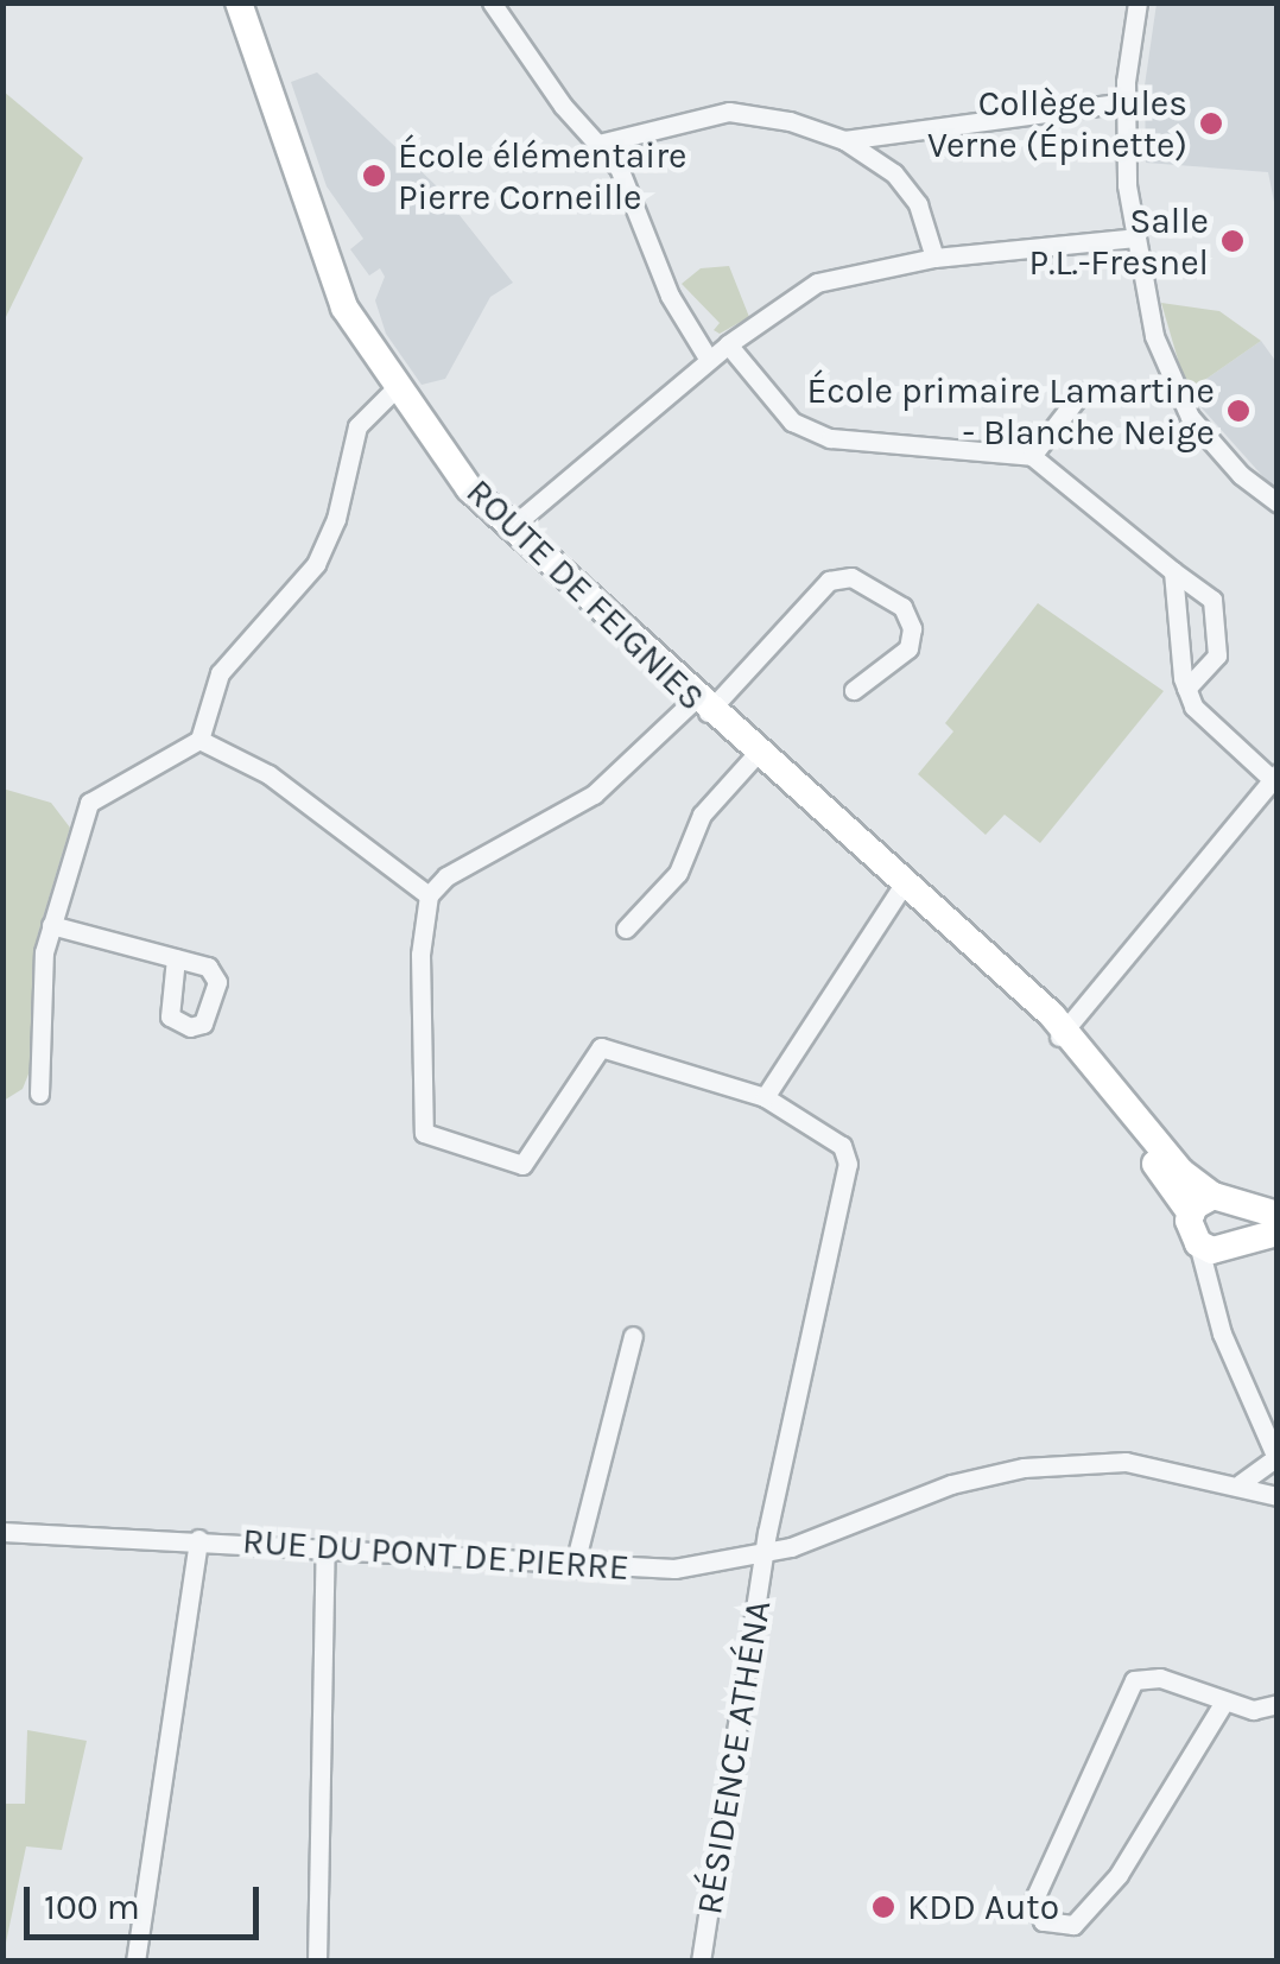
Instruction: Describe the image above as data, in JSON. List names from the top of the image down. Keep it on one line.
{"streets":{"street":["ROUTE DE FEIGNIES","RUE DU PONT DE PIERRE","RÉSIDENCE ATHÉNA"]},"crossings":[["RUE DU PONT DE PIERRE","RÉSIDENCE ATHÉNA"]],"places":["Collège Jules Verne (Épinette)","École élémentaire Pierre Corneille","Salle P.L.-Fresnel","École primaire Lamartine - Blanche Neige","KDD Auto"],"scale_bar":"100 m"}
